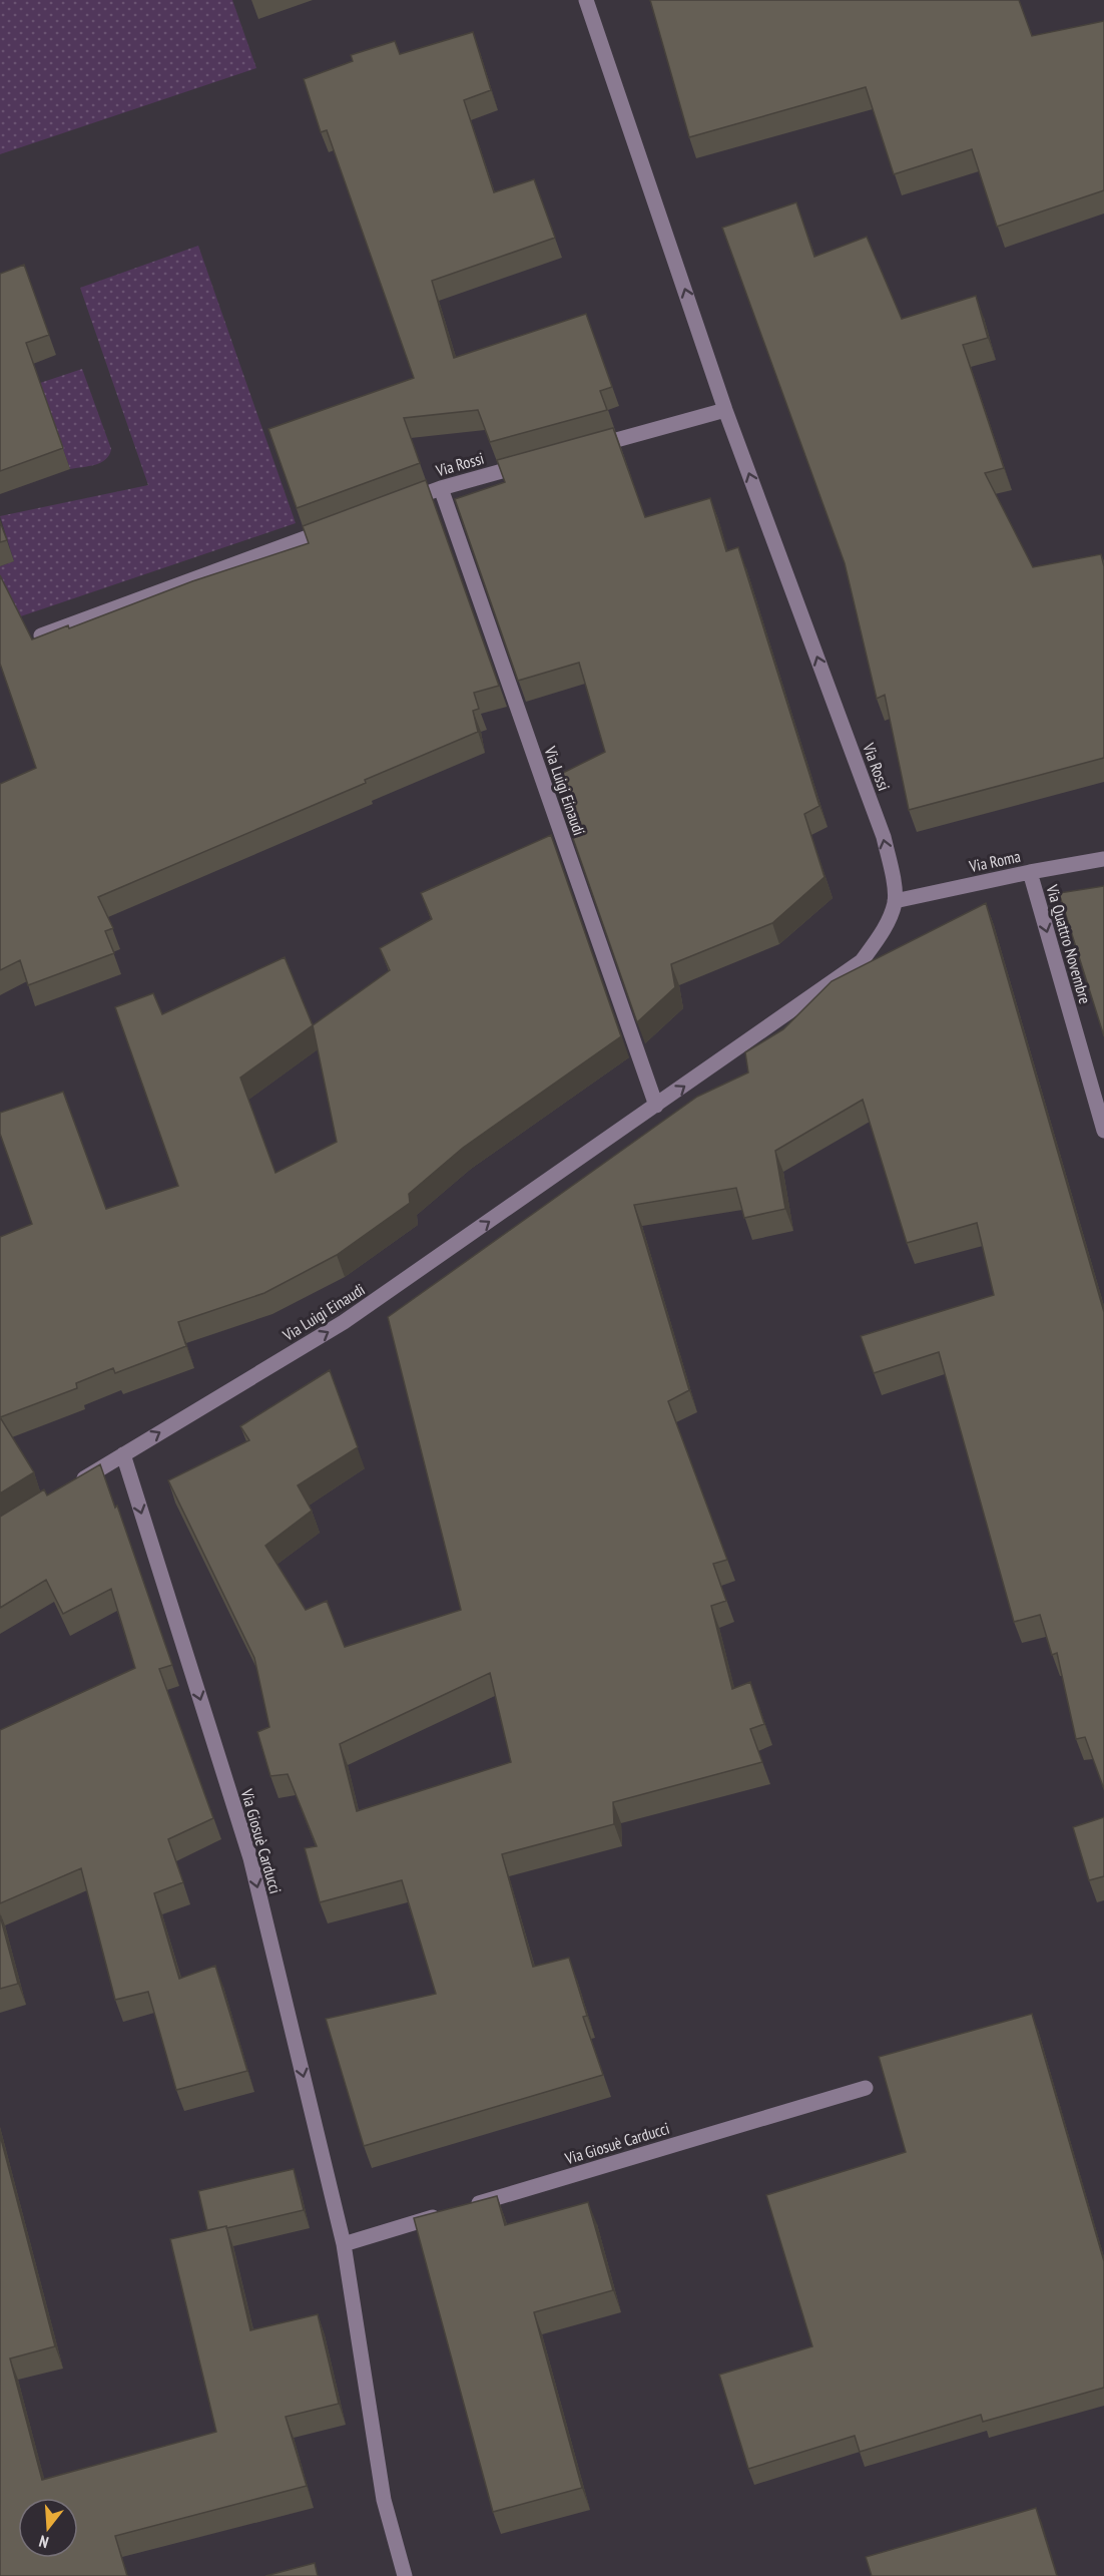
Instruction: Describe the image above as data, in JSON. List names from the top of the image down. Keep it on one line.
{"streets":{"street":["Via Rossi","Via Luigi Einaudi","Via Roma","Via Quattro Novembre","Via Giosuè Carducci"]},"crossings":[["Via Rossi","Via Luigi Einaudi"],["Via Rossi","Via Roma"],["Via Luigi Einaudi","Via Roma"],["Via Luigi Einaudi","Via Giosuè Carducci"],["Via Roma","Via Quattro Novembre"]],"one_way":["Via Rossi","Via Luigi Einaudi","Via Quattro Novembre","Via Giosuè Carducci"],"north":"bottom"}
